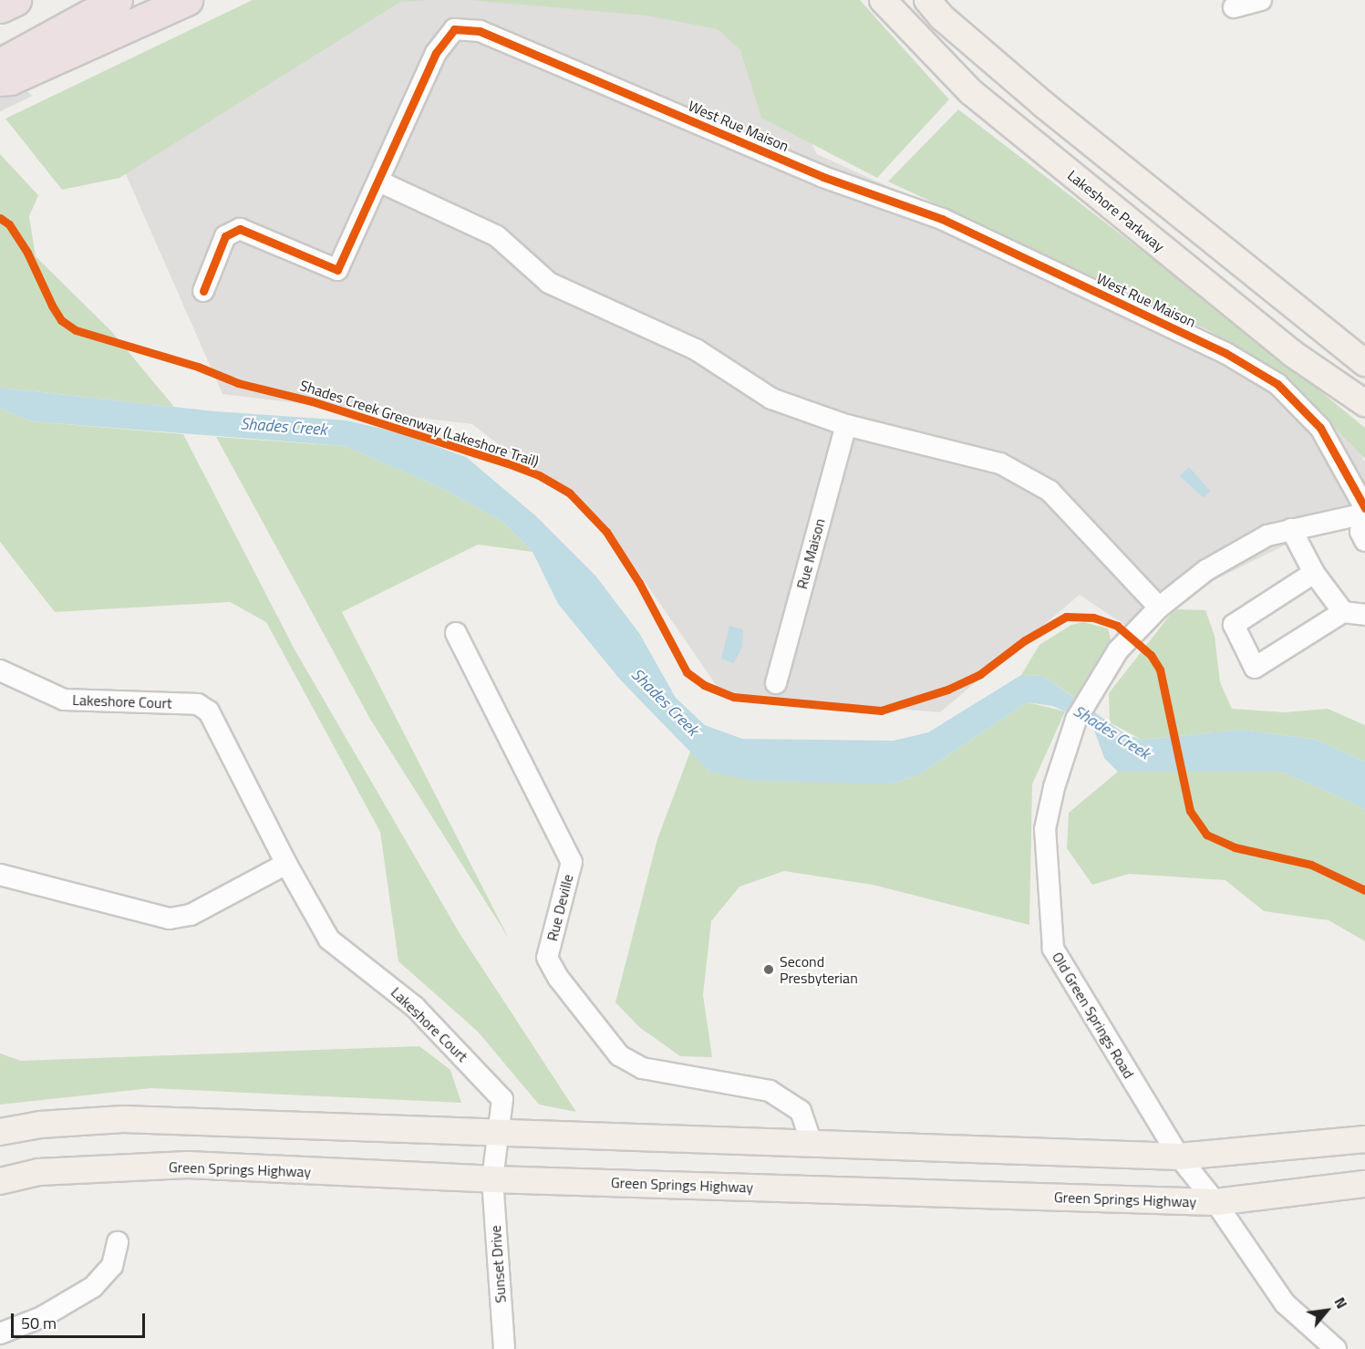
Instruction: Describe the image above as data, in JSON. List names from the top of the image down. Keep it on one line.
{"streets":{"main road":["Lakeshore Parkway","Green Springs Highway"],"street":["West Rue Maison","Rue Maison","Lakeshore Court","Rue Deville","Old Green Springs Road","Sunset Drive"],"cycle path":["Shades Creek Greenway (Lakeshore Trail)"]},"crossings":[["Lakeshore Court","Green Springs Highway"],["Lakeshore Court","Sunset Drive"],["Old Green Springs Road","Green Springs Highway"],["Green Springs Highway","Sunset Drive"]],"water":["Shades Creek"],"places":["Second Presbyterian"],"scale_bar":"50 m","north":"top right"}
